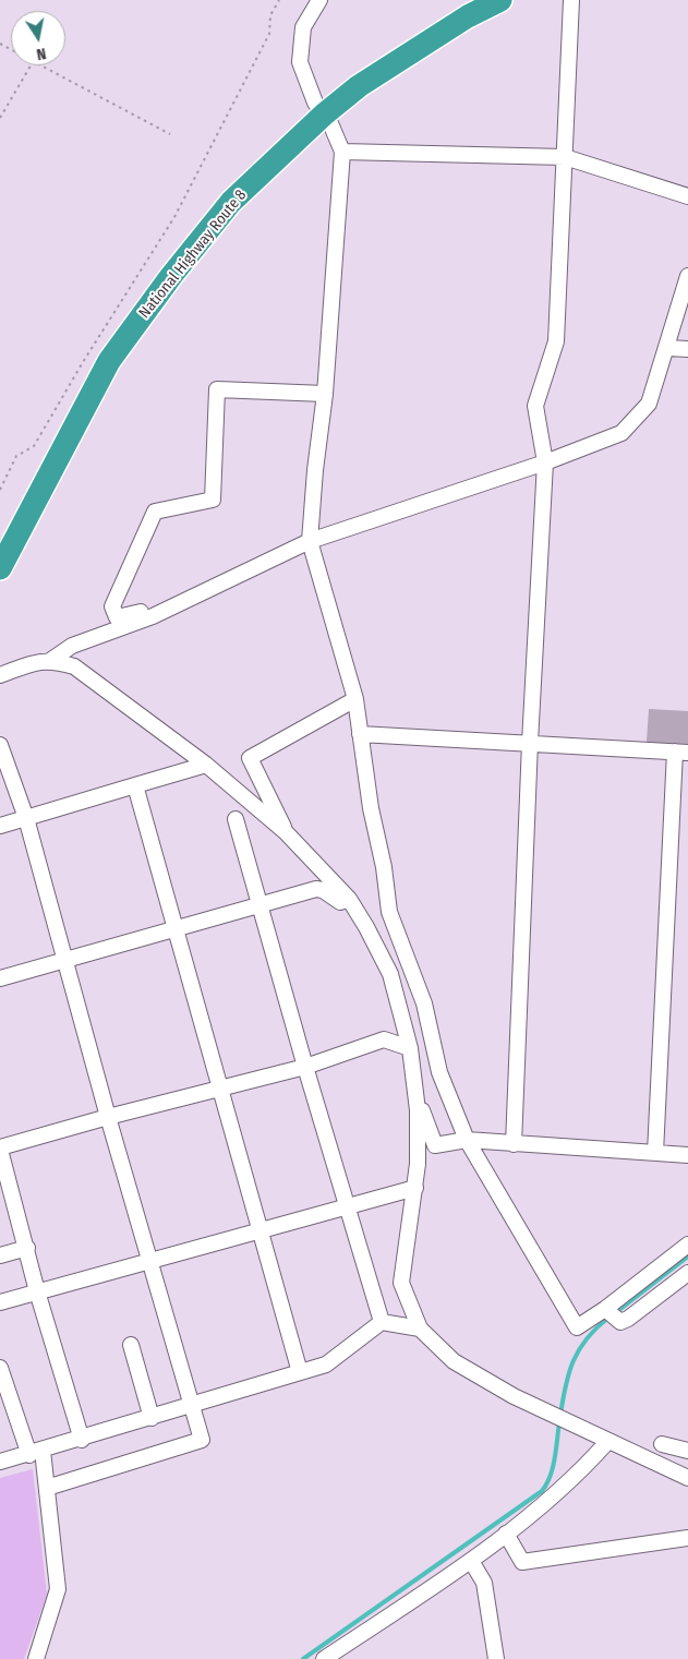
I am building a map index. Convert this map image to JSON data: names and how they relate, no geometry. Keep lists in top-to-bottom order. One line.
{"streets":{"highway":["National Highway Route 8"]},"north":"bottom"}
